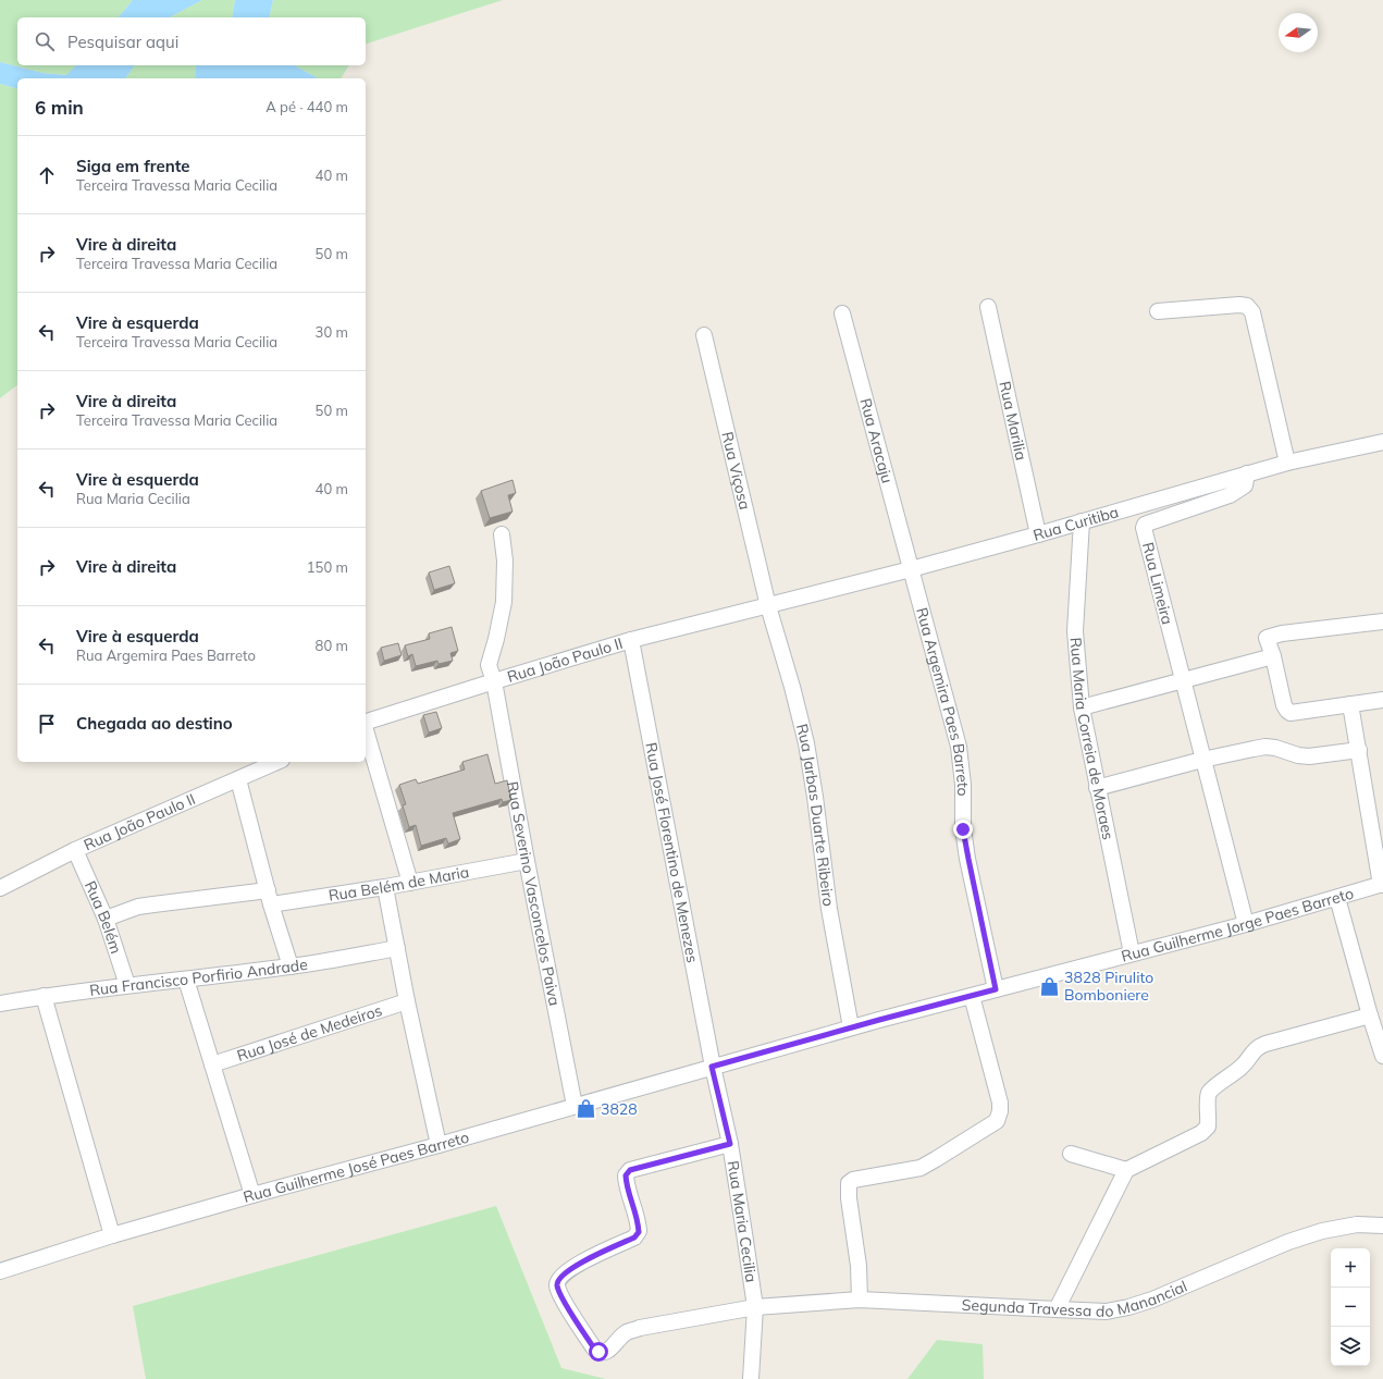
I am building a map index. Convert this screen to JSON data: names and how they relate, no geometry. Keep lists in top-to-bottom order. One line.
{"streets":{"street":["Rua Marilia","Rua Aracaju","Rua Viçosa","Rua Curitiba","Rua Limeira","Rua João Paulo II","Rua Argemira Paes Barreto","Rua Maria Correia de Moraes","Rua Jarbas Duarte Ribeiro","Rua José Florentino de Menezes","Rua Belém de Maria","Rua Severino Vasconcelos Paiva","Rua Belém","Rua Guilherme Jorge Paes Barreto","Rua Francisco Porfirio Andrade","Rua José de Medeiros","Rua Guilherme José Paes Barreto","Rua Maria Cecilia","Segunda Travessa do Manancial"]},"crossings":[["Rua Marilia","Rua Curitiba"],["Rua Aracaju","Rua Curitiba"],["Rua Aracaju","Rua Argemira Paes Barreto"],["Rua Viçosa","Rua Curitiba"],["Rua Viçosa","Rua João Paulo II"],["Rua Viçosa","Rua Jarbas Duarte Ribeiro"],["Rua Curitiba","Rua Limeira"],["Rua Curitiba","Rua João Paulo II"],["Rua Curitiba","Rua Argemira Paes Barreto"],["Rua Curitiba","Rua Maria Correia de Moraes"],["Rua Curitiba","Rua Jarbas Duarte Ribeiro"],["Rua Limeira","Rua Guilherme Jorge Paes Barreto"],["Rua João Paulo II","Rua Jarbas Duarte Ribeiro"],["Rua João Paulo II","Rua José Florentino de Menezes"],["Rua João Paulo II","Rua Belém de Maria"],["Rua João Paulo II","Rua Severino Vasconcelos Paiva"],["Rua João Paulo II","Rua Belém"],["Rua Argemira Paes Barreto","Rua Guilherme Jorge Paes Barreto"],["Rua Maria Correia de Moraes","Rua Guilherme Jorge Paes Barreto"],["Rua Jarbas Duarte Ribeiro","Rua Guilherme Jorge Paes Barreto"],["Rua José Florentino de Menezes","Rua Guilherme Jorge Paes Barreto"],["Rua José Florentino de Menezes","Rua Guilherme José Paes Barreto"],["Rua José Florentino de Menezes","Rua Maria Cecilia"],["Rua Belém de Maria","Rua Severino Vasconcelos Paiva"],["Rua Belém de Maria","Rua Belém"],["Rua Severino Vasconcelos Paiva","Rua Guilherme José Paes Barreto"],["Rua Belém","Rua Francisco Porfirio Andrade"],["Rua Guilherme Jorge Paes Barreto","Rua Guilherme José Paes Barreto"],["Rua Guilherme Jorge Paes Barreto","Rua Maria Cecilia"],["Rua Guilherme José Paes Barreto","Rua Maria Cecilia"],["Rua Maria Cecilia","Segunda Travessa do Manancial"]],"places":{"shop":["3828 Pirulito Bomboniere","3828"]},"north":"left","page":{"search":"Pesquisar aqui","heading":["6 min","A pé · 440 m"],"list":[["Siga em frente","Terceira Travessa Maria Cecilia","40 m"],["Vire à direita","Terceira Travessa Maria Cecilia","50 m"],["Vire à esquerda","Terceira Travessa Maria Cecilia","30 m"],["Vire à direita","Terceira Travessa Maria Cecilia","50 m"],["Vire à esquerda","Rua Maria Cecilia","40 m"],["Vire à direita","150 m"],["Vire à esquerda","Rua Argemira Paes Barreto","80 m"],"Chegada ao destino"],"map_buttons":["+","−"]}}
